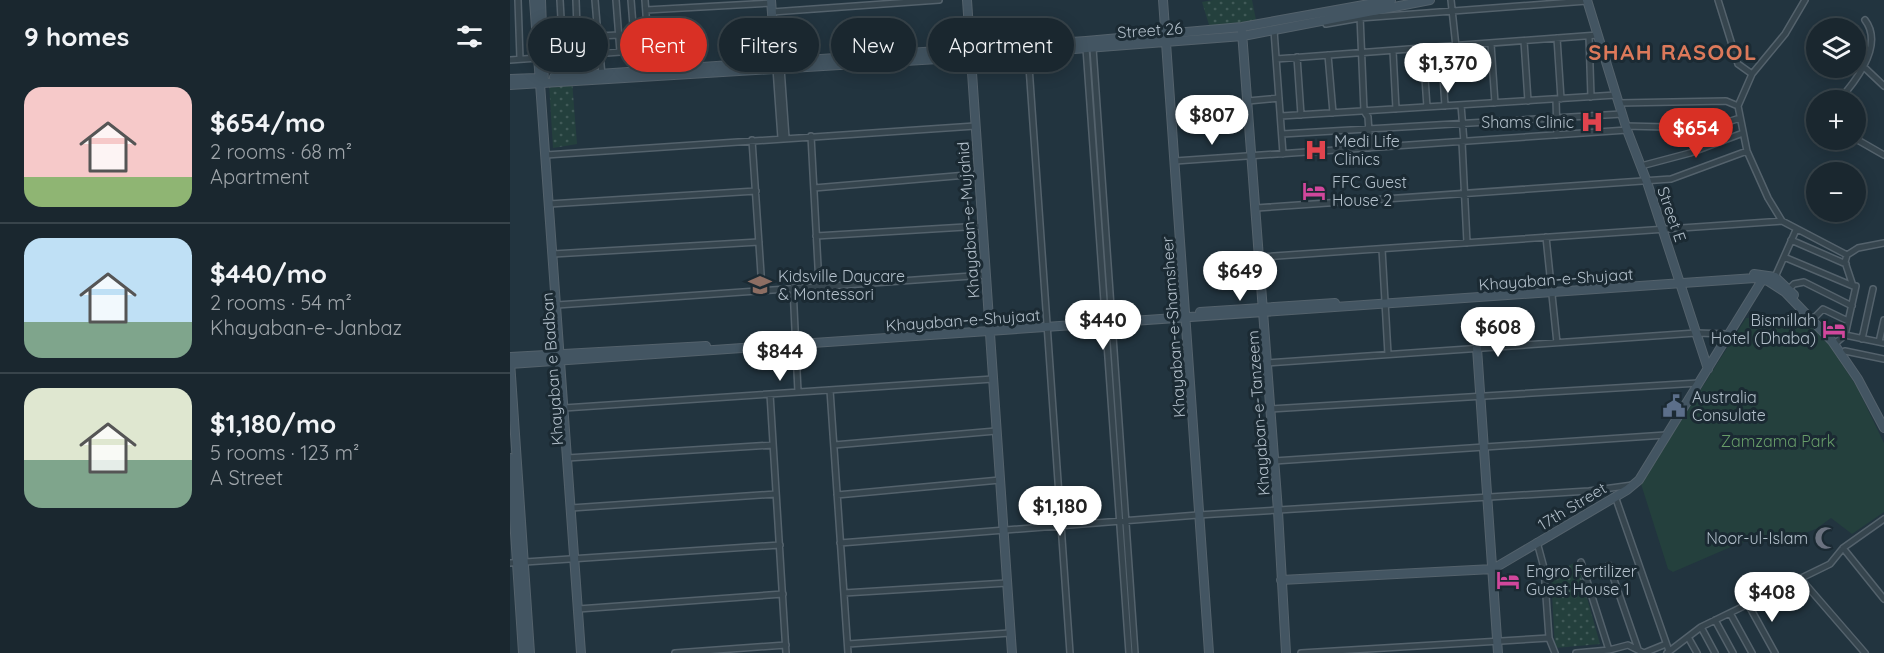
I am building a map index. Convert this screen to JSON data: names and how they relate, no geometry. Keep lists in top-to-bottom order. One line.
{"streets":{"main road":["Street 26","Street E","Khayaban-e-Mujahid","Khayaban-e-Shujaat","Khayaban-e-Shamsheer","Khayaban e Badban","Khayaban-e-Tanzeem","17th Street"]},"crossings":[["Street 26","Khayaban-e-Shamsheer"],["Street 26","Khayaban e Badban"],["Street 26","Khayaban-e-Tanzeem"],["Street E","Khayaban-e-Shujaat"],["Street E","17th Street"],["Khayaban-e-Mujahid","Khayaban-e-Shujaat"],["Khayaban-e-Shujaat","Khayaban-e-Shamsheer"],["Khayaban-e-Shujaat","Khayaban e Badban"],["Khayaban-e-Shujaat","Khayaban-e-Tanzeem"],["Khayaban-e-Shujaat","17th Street"],["Khayaban-e-Tanzeem","17th Street"]],"districts":["SHAH RASOOL"],"parks":["Zamzama Park"],"places":{"hospital":["Shams Clinic","Medi Life Clinics"],"hotel":["FFC Guest House 2","Bismillah Hotel (Dhaba)","Engro Fertilizer Guest House 1"],"school or university":["Kidsville Daycare & Montessori"],"public building":["Australia Consulate"],"mosque":["Noor-ul-Islam"]},"page":{"heading":"9 homes","map_buttons":["+","−"],"chip":["Buy","Rent","Filters","New","Apartment"],"price":["$1,370","$807","$654","$649","$440","$608","$844","$1,180","$408"],"list":[{"name":"$654/mo","note":"2 rooms · 68 m² · Apartment"},{"name":"$440/mo","note":"2 rooms · 54 m² · Khayaban-e-Janbaz"},{"name":"$1,180/mo","note":"5 rooms · 123 m² · A Street"}]}}
